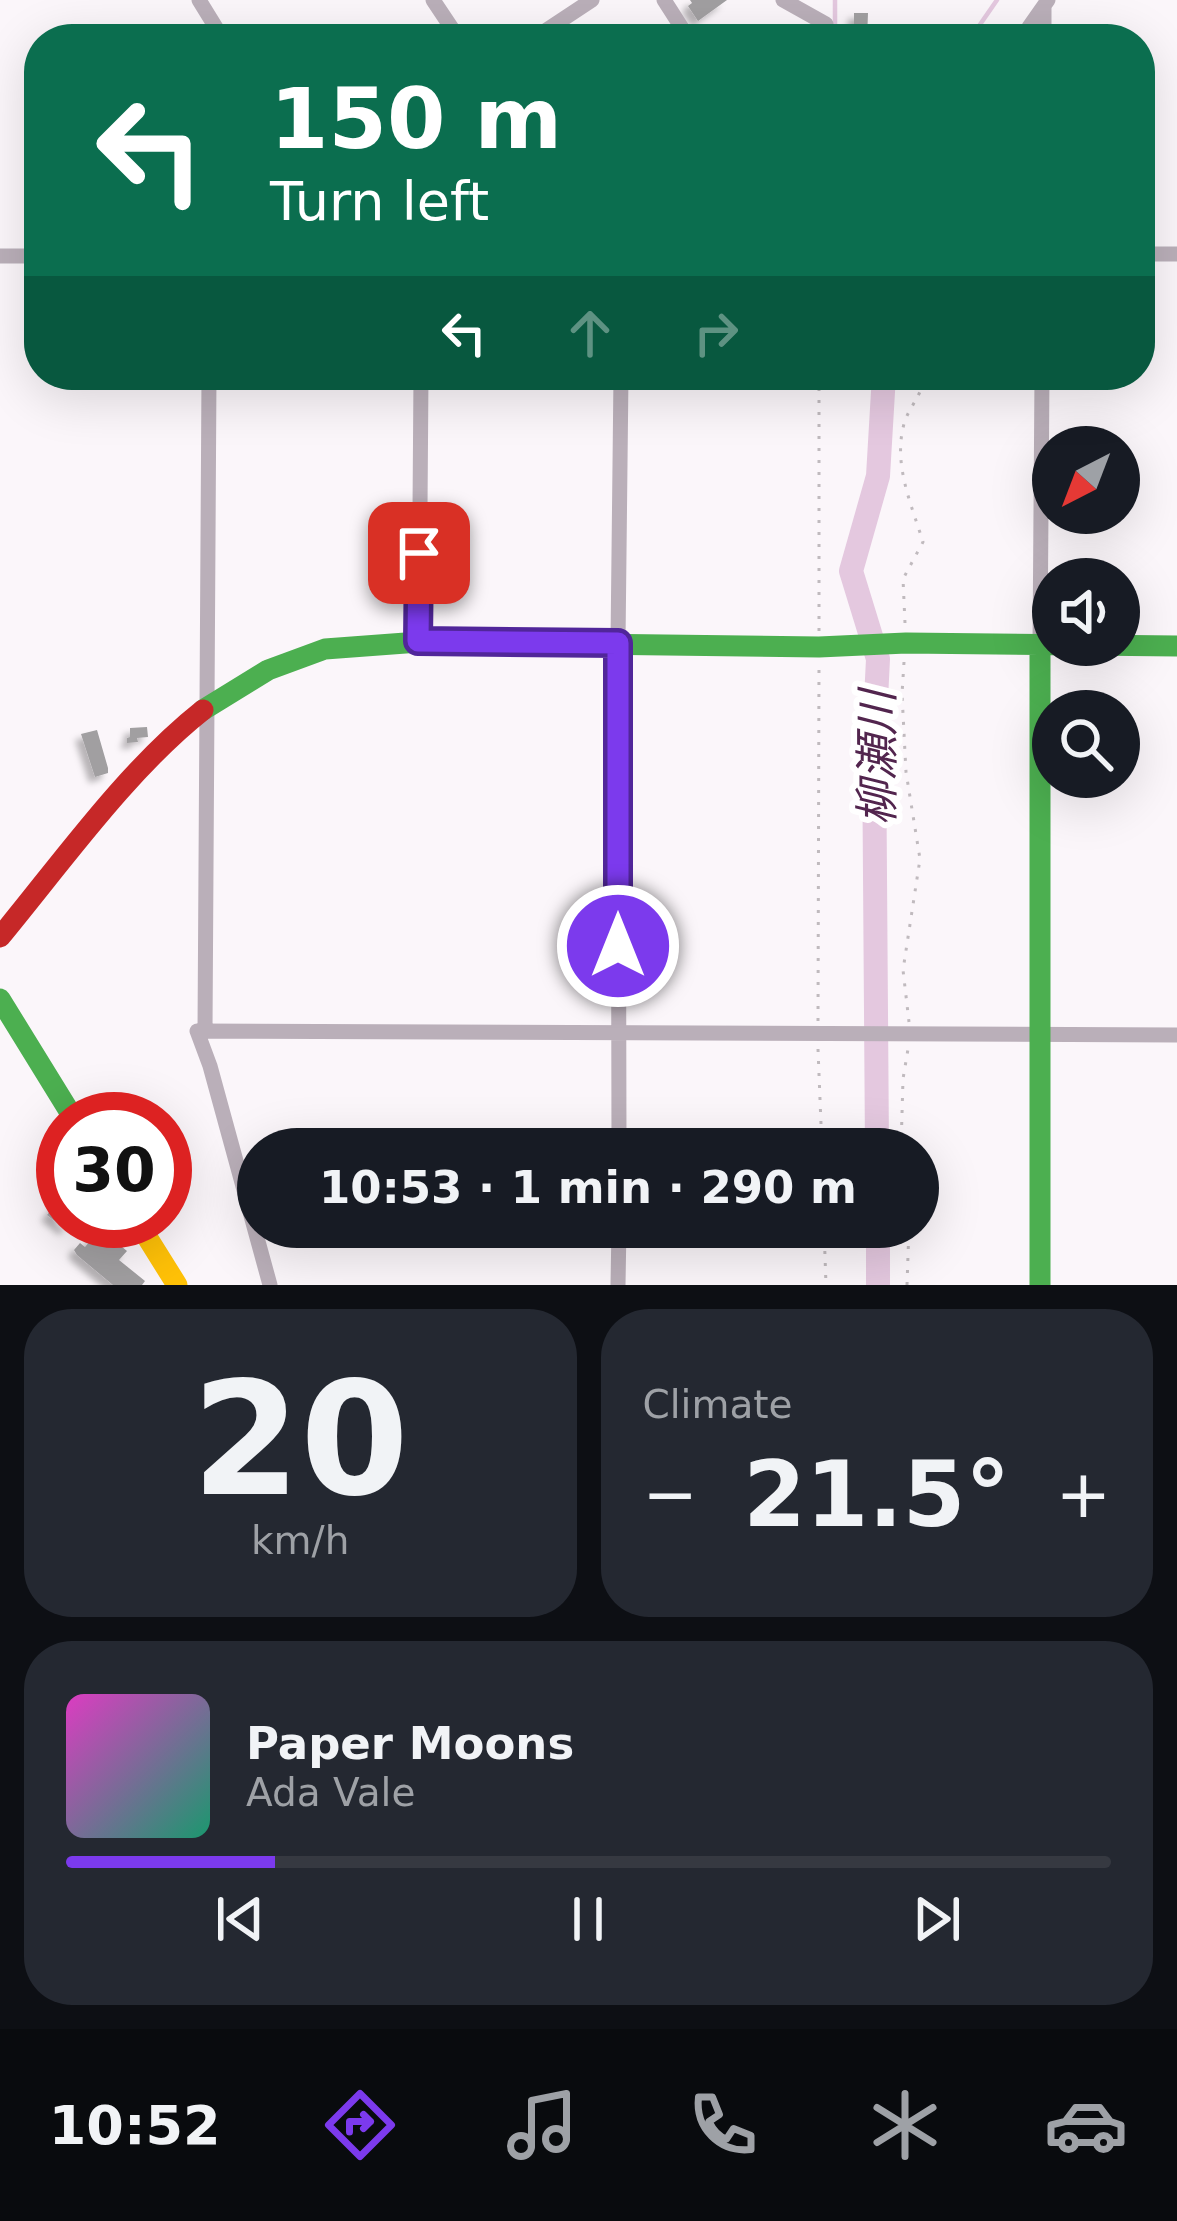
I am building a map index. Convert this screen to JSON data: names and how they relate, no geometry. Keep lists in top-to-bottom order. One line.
{"water":["柳瀬川"],"north":"bottom left","page":{"turn":["150 m","Turn left"],"limit":"30","trip":"10:53 · 1 min · 290 m","tile":[["20","km/h"],"Climate"],"heat":["−","21.5°","+"],"song":["Paper Moons","Ada Vale"],"tabs":"10:52"}}
